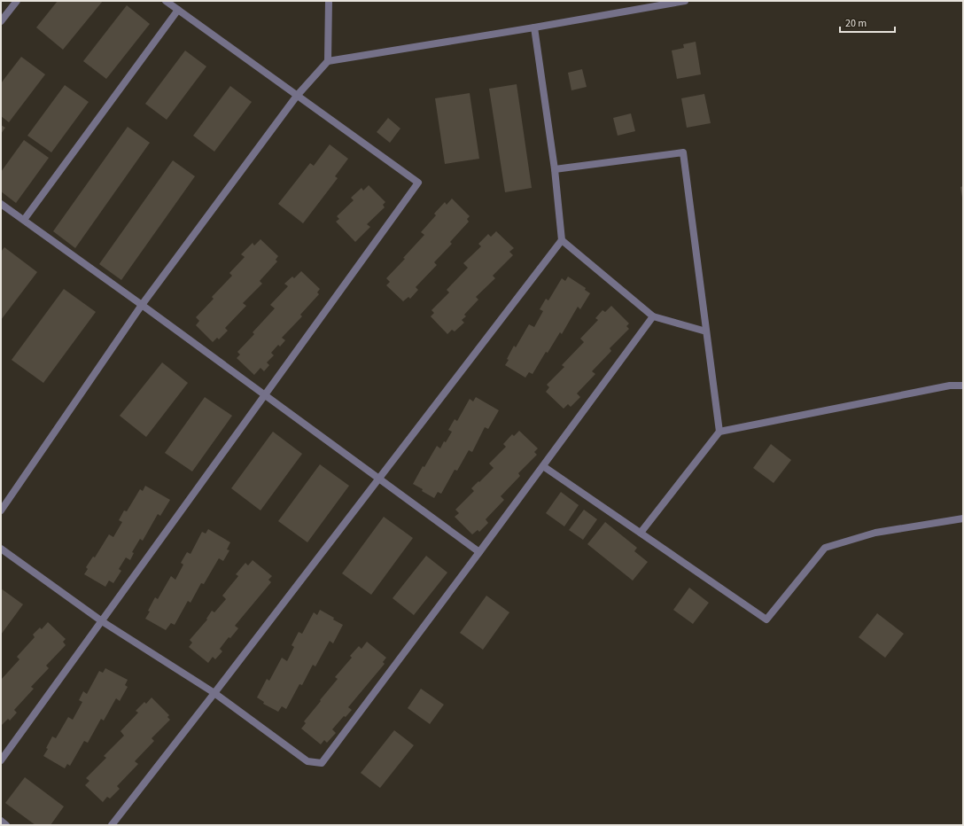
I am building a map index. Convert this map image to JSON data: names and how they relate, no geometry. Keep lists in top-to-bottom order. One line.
{"scale_bar":"20 m"}
